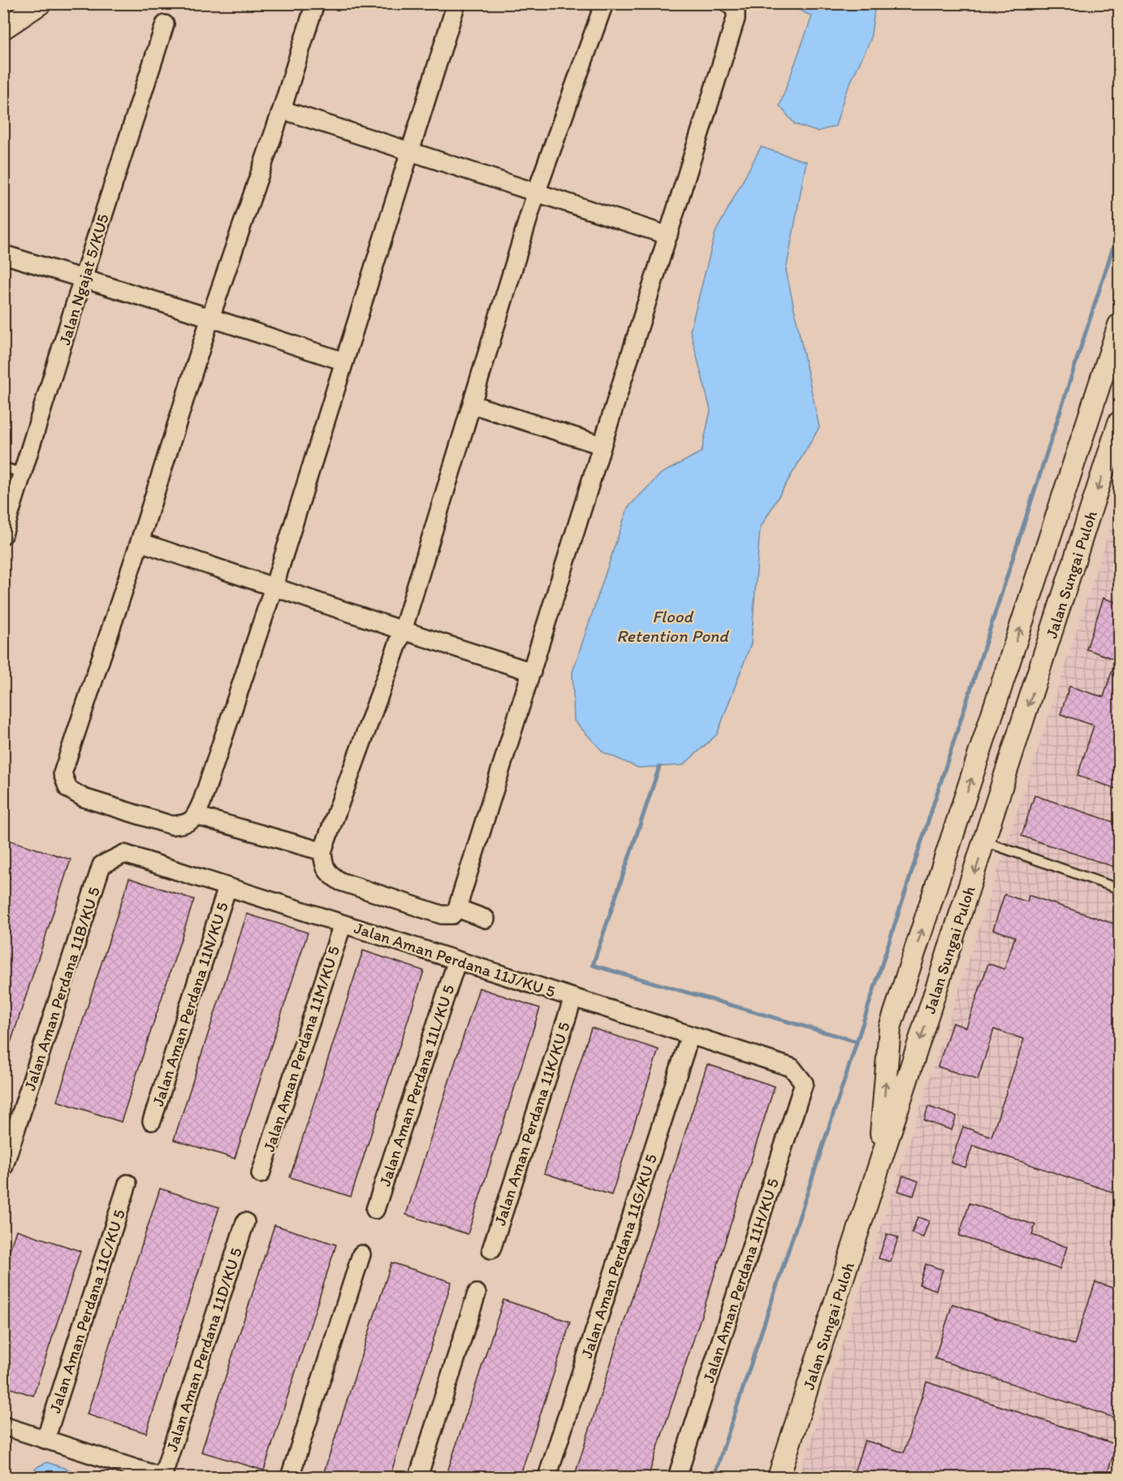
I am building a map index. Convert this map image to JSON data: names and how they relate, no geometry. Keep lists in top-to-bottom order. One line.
{"streets":{"street":["Jalan Ngajat 5/KU5","Jalan Sungai Puloh","Jalan Aman Perdana 11J/KU 5","Jalan Aman Perdana 11B/KU 5","Jalan Aman Perdana 11N/KU 5","Jalan Aman Perdana 11M/KU 5","Jalan Aman Perdana 11L/KU 5","Jalan Aman Perdana 11K/KU 5","Jalan Aman Perdana 11G/KU 5","Jalan Aman Perdana 11H/KU 5","Jalan Aman Perdana 11C/KU 5","Jalan Aman Perdana 11D/KU 5"]},"crossings":[["Jalan Aman Perdana 11J/KU 5","Jalan Aman Perdana 11B/KU 5"],["Jalan Aman Perdana 11J/KU 5","Jalan Aman Perdana 11N/KU 5"],["Jalan Aman Perdana 11J/KU 5","Jalan Aman Perdana 11M/KU 5"],["Jalan Aman Perdana 11J/KU 5","Jalan Aman Perdana 11L/KU 5"],["Jalan Aman Perdana 11J/KU 5","Jalan Aman Perdana 11K/KU 5"],["Jalan Aman Perdana 11J/KU 5","Jalan Aman Perdana 11G/KU 5"],["Jalan Aman Perdana 11J/KU 5","Jalan Aman Perdana 11H/KU 5"]],"water":["Flood Retention Pond"]}
